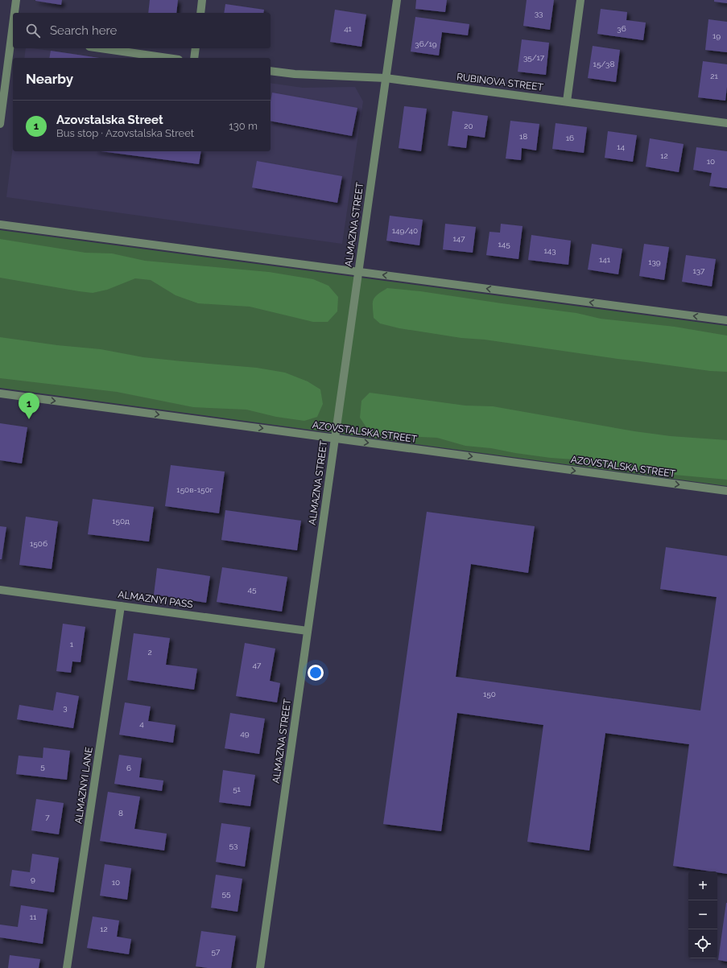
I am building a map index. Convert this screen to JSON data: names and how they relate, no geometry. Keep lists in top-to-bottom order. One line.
{"streets":{"street":["RUBINOVA STREET","ALMAZNA STREET","AZOVSTALSKA STREET","ALMAZNYI PASS","ALMAZNYI LANE"]},"crossings":[["RUBINOVA STREET","ALMAZNA STREET"],["ALMAZNA STREET","AZOVSTALSKA STREET"],["ALMAZNA STREET","ALMAZNYI PASS"],["ALMAZNYI PASS","ALMAZNYI LANE"]],"one_way":["AZOVSTALSKA STREET"],"house_numbers":["33","41","36","19","36/19","35/17","15/38","21","20","18","16","14","12","10","149/40","147","145","143","141","139","137","150в-150г","150д","150б","45","1","2","47","150","3","4","49","5","6","51","8","7","53","9","10","55","11","12","57"],"page":{"search":"Search here","heading":"Nearby","list":[{"mark":"1","name":"Azovstalska Street","note":"Bus stop · Azovstalska Street","value":"130 m"}],"pins":"1","map_buttons":["+","−"]}}
